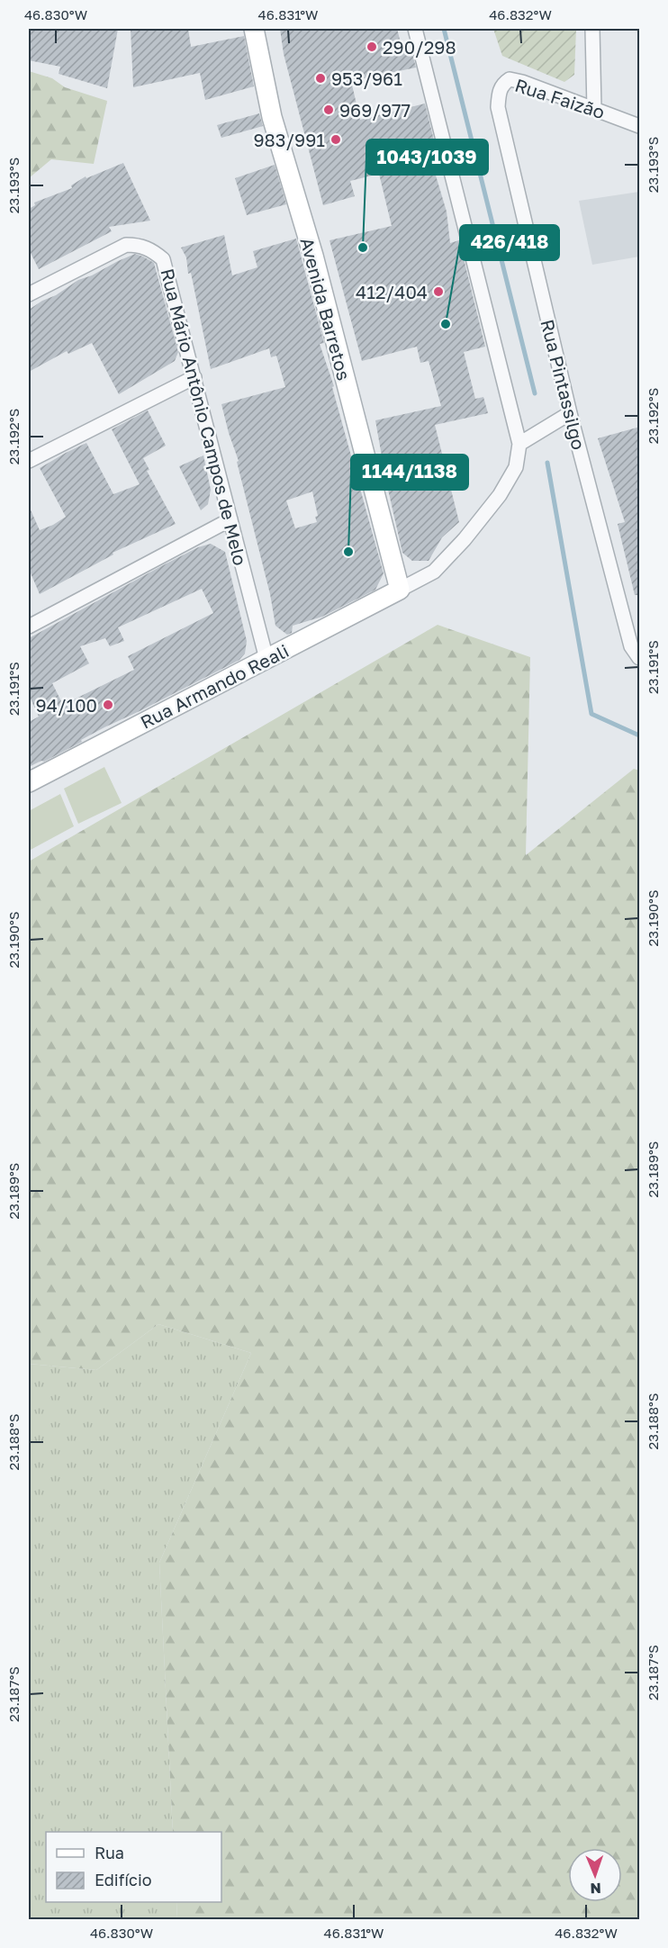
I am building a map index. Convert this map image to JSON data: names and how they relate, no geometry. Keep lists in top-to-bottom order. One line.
{"streets":{"street":["Rua Faizão","Avenida Barretos","Rua Pintassilgo","Rua Mário Antônio Campos de Melo","Rua Armando Reali"]},"crossings":[["Rua Faizão","Rua Pintassilgo"],["Avenida Barretos","Rua Armando Reali"],["Rua Mário Antônio Campos de Melo","Rua Armando Reali"]],"places":["290/298","953/961","969/977","983/991","1043/1039","412/404","426/418","1144/1138","94/100"],"legend":["Rua","Edifício"],"north":"bottom","coordinates":["46.830°W","46.831°W","46.832°W","23.193°S","23.192°S","23.191°S","23.190°S","23.189°S","23.188°S","23.187°S"]}
